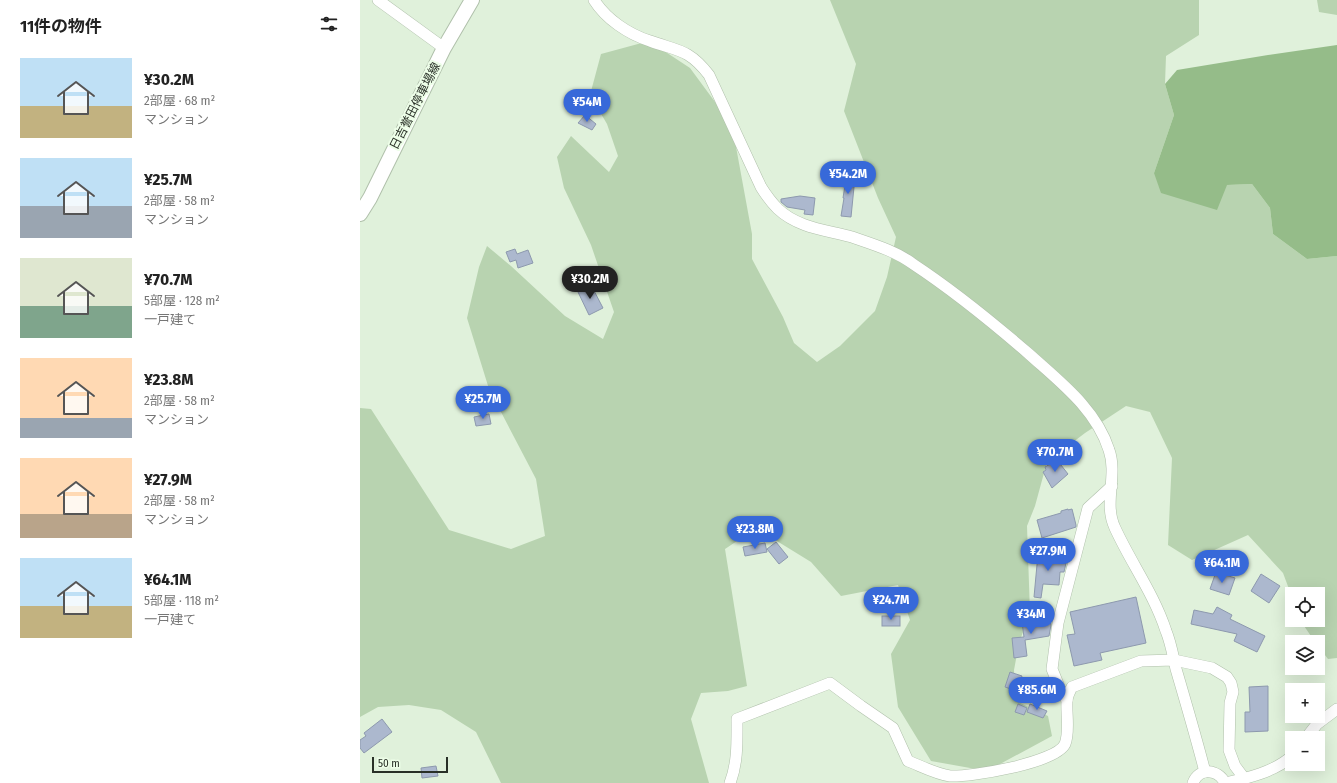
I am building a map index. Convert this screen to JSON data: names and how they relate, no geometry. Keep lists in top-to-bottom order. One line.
{"streets":{"main road":["日吉誉田停車場線"]},"scale_bar":"50 m","page":{"heading":"11件の物件","list":[{"name":"¥30.2M","note":"2部屋 · 68 m² · マンション"},{"name":"¥25.7M","note":"2部屋 · 58 m² · マンション"},{"name":"¥70.7M","note":"5部屋 · 128 m² · 一戸建て"},{"name":"¥23.8M","note":"2部屋 · 58 m² · マンション"},{"name":"¥27.9M","note":"2部屋 · 58 m² · マンション"},{"name":"¥64.1M","note":"5部屋 · 118 m² · 一戸建て"}],"price":["¥54M","¥54.2M","¥30.2M","¥25.7M","¥70.7M","¥23.8M","¥27.9M","¥64.1M","¥24.7M","¥34M","¥85.6M"],"map_buttons":["+","−"],"scale":"50 m"}}
